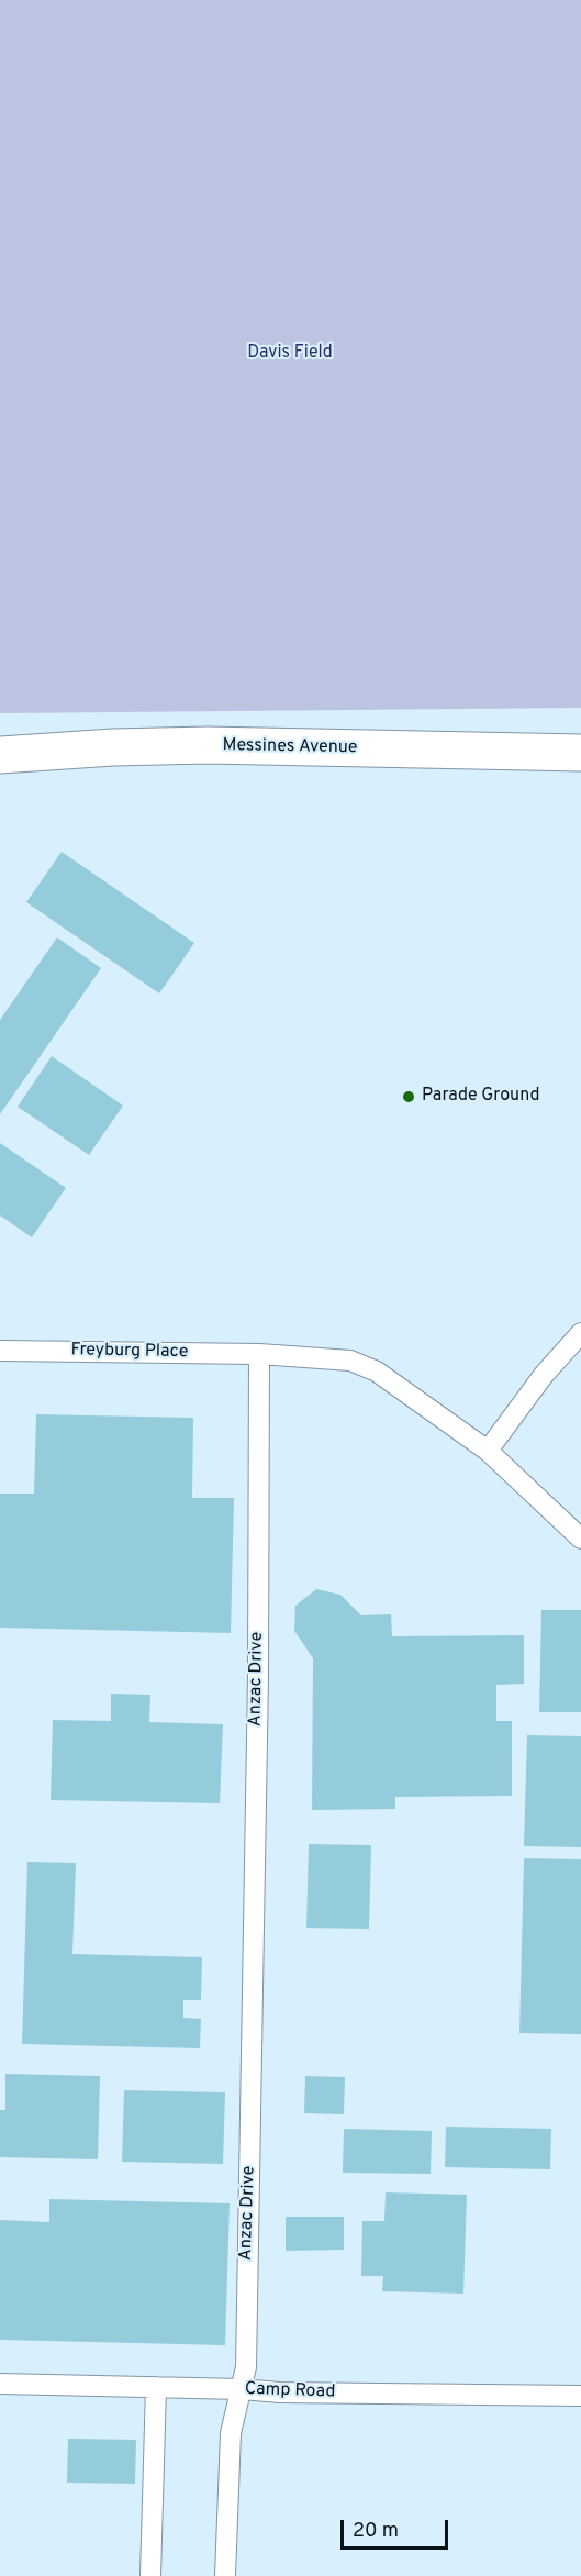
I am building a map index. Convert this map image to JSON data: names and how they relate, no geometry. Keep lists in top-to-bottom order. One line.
{"streets":{"street":["Messines Avenue"],"lane":["Freyburg Place","Anzac Drive","Camp Road"]},"crossings":[["Freyburg Place","Anzac Drive"],["Anzac Drive","Camp Road"]],"parks":["Davis Field"],"places":["Parade Ground"],"scale_bar":"20 m"}
